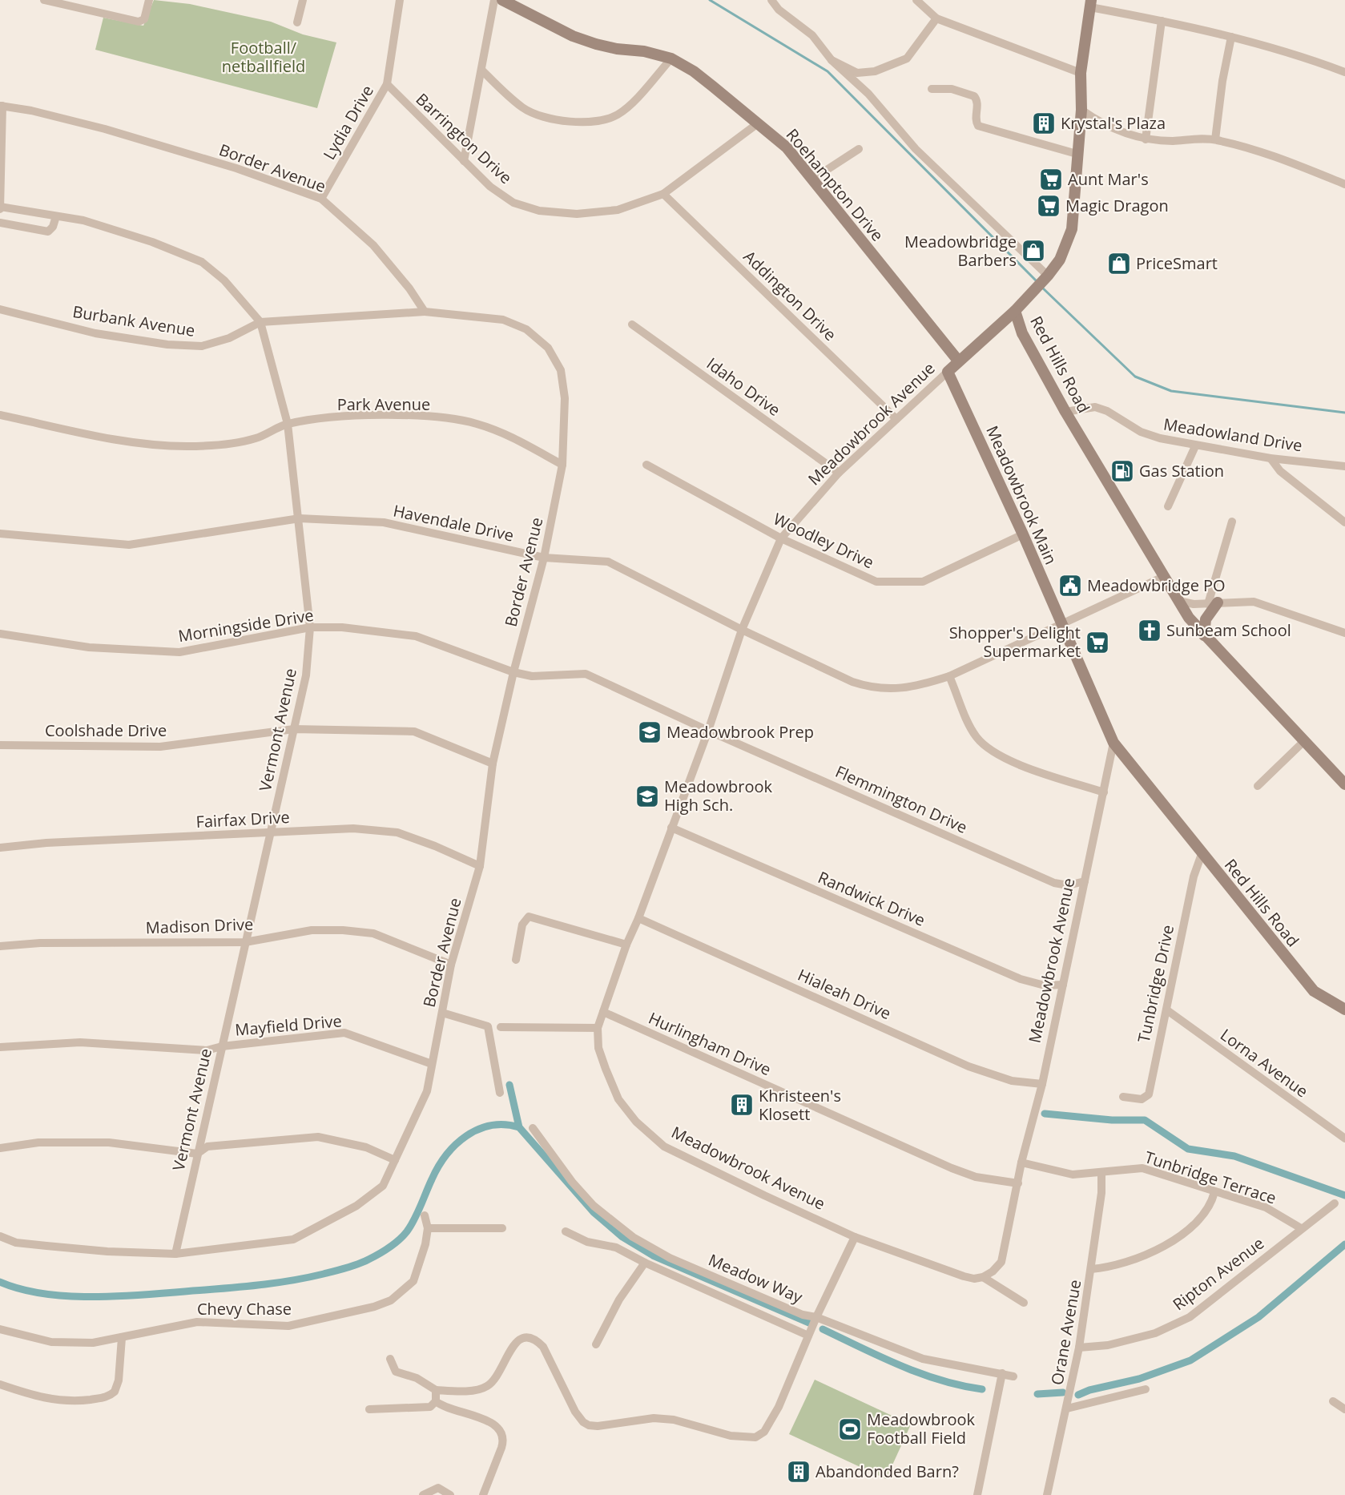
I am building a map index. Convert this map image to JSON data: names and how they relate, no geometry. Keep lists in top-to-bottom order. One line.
{"streets":{"street":["Lydia Drive","Barrington Drive","Border Avenue","Roehampton Drive","Addington Drive","Burbank Avenue","Red Hills Road","Idaho Drive","Park Avenue","Meadowbrook Avenue","Meadowland Drive","Meadowbrook Main","Havendale Drive","Woodley Drive","Morningside Drive","Vermont Avenue","Coolshade Drive","Flemmington Drive","Fairfax Drive","Randwick Drive","Madison Drive","Tunbridge Drive","Hialeah Drive","Mayfield Drive","Hurlingham Drive","Lorna Avenue","Tunbridge Terrace","Ripton Avenue","Meadow Way","Chevy Chase","Orane Avenue"]},"crossings":[["Lydia Drive","Barrington Drive"],["Lydia Drive","Border Avenue"],["Barrington Drive","Roehampton Drive"],["Barrington Drive","Addington Drive"],["Border Avenue","Park Avenue"],["Border Avenue","Havendale Drive"],["Border Avenue","Morningside Drive"],["Border Avenue","Vermont Avenue"],["Border Avenue","Coolshade Drive"],["Border Avenue","Fairfax Drive"],["Border Avenue","Madison Drive"],["Border Avenue","Mayfield Drive"],["Roehampton Drive","Meadowbrook Avenue"],["Addington Drive","Meadowbrook Avenue"],["Burbank Avenue","Vermont Avenue"],["Red Hills Road","Meadowbrook Avenue"],["Red Hills Road","Meadowland Drive"],["Red Hills Road","Meadowbrook Main"],["Red Hills Road","Havendale Drive"],["Red Hills Road","Tunbridge Drive"],["Idaho Drive","Meadowbrook Avenue"],["Park Avenue","Vermont Avenue"],["Meadowbrook Avenue","Meadowbrook Main"],["Meadowbrook Avenue","Havendale Drive"],["Meadowbrook Avenue","Woodley Drive"],["Meadowbrook Avenue","Morningside Drive"],["Meadowbrook Avenue","Flemmington Drive"],["Meadowbrook Avenue","Randwick Drive"],["Meadowbrook Avenue","Hialeah Drive"],["Meadowbrook Avenue","Hurlingham Drive"],["Meadowbrook Avenue","Tunbridge Terrace"],["Meadowbrook Main","Havendale Drive"],["Meadowbrook Main","Woodley Drive"],["Havendale Drive","Vermont Avenue"],["Morningside Drive","Vermont Avenue"],["Morningside Drive","Flemmington Drive"],["Vermont Avenue","Coolshade Drive"],["Vermont Avenue","Fairfax Drive"],["Vermont Avenue","Madison Drive"],["Vermont Avenue","Mayfield Drive"],["Tunbridge Drive","Lorna Avenue"],["Tunbridge Terrace","Ripton Avenue"],["Tunbridge Terrace","Orane Avenue"],["Ripton Avenue","Orane Avenue"]],"parks":["Football/ netballfield"],"places":{"building":["Krystal's Plaza","Khristeen's Klosett","Abandonded Barn?"],"supermarket":["Aunt Mar's","Magic Dragon","Shopper's Delight Supermarket"],"shop":["Meadowbridge Barbers","PriceSmart"],"fuel station":["Gas Station"],"public building":["Meadowbridge PO"],"church":["Sunbeam School"],"school or university":["Meadowbrook Prep","Meadowbrook High Sch."],"sports":["Meadowbrook Football Field"]}}
